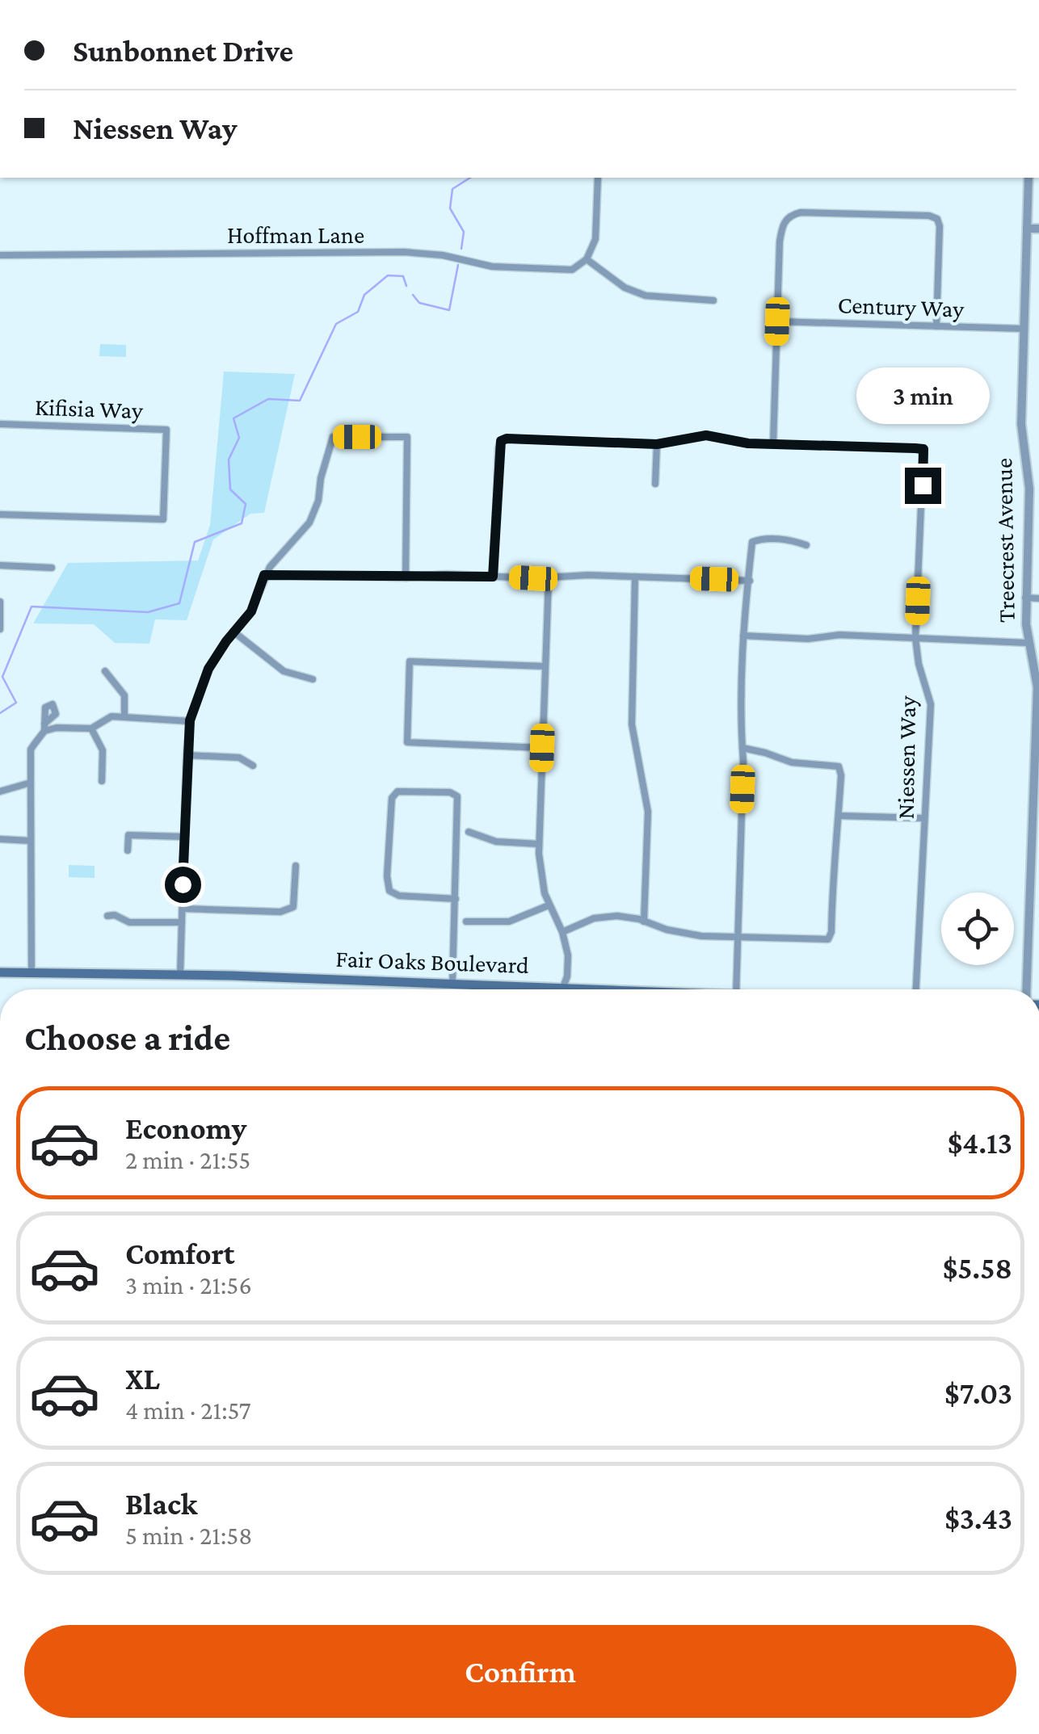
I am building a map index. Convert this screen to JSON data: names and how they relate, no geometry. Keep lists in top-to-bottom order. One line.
{"streets":{"main road":["Fair Oaks Boulevard"],"street":["Hoffman Lane","Century Way","Kifisia Way","Treecrest Avenue","Niessen Way"]},"crossings":[["Century Way","Treecrest Avenue"]],"page":{"banner":["Sunbonnet Drive","Niessen Way"],"bubble":"3 min","heading":"Choose a ride","list":[{"name":"Economy","note":"2 min · 21:55","value":"$4.13"},{"name":"Comfort","note":"3 min · 21:56","value":"$5.58"},{"name":"XL","note":"4 min · 21:57","value":"$7.03"},{"name":"Black","note":"5 min · 21:58","value":"$3.43"}],"buttons":"Confirm"}}
